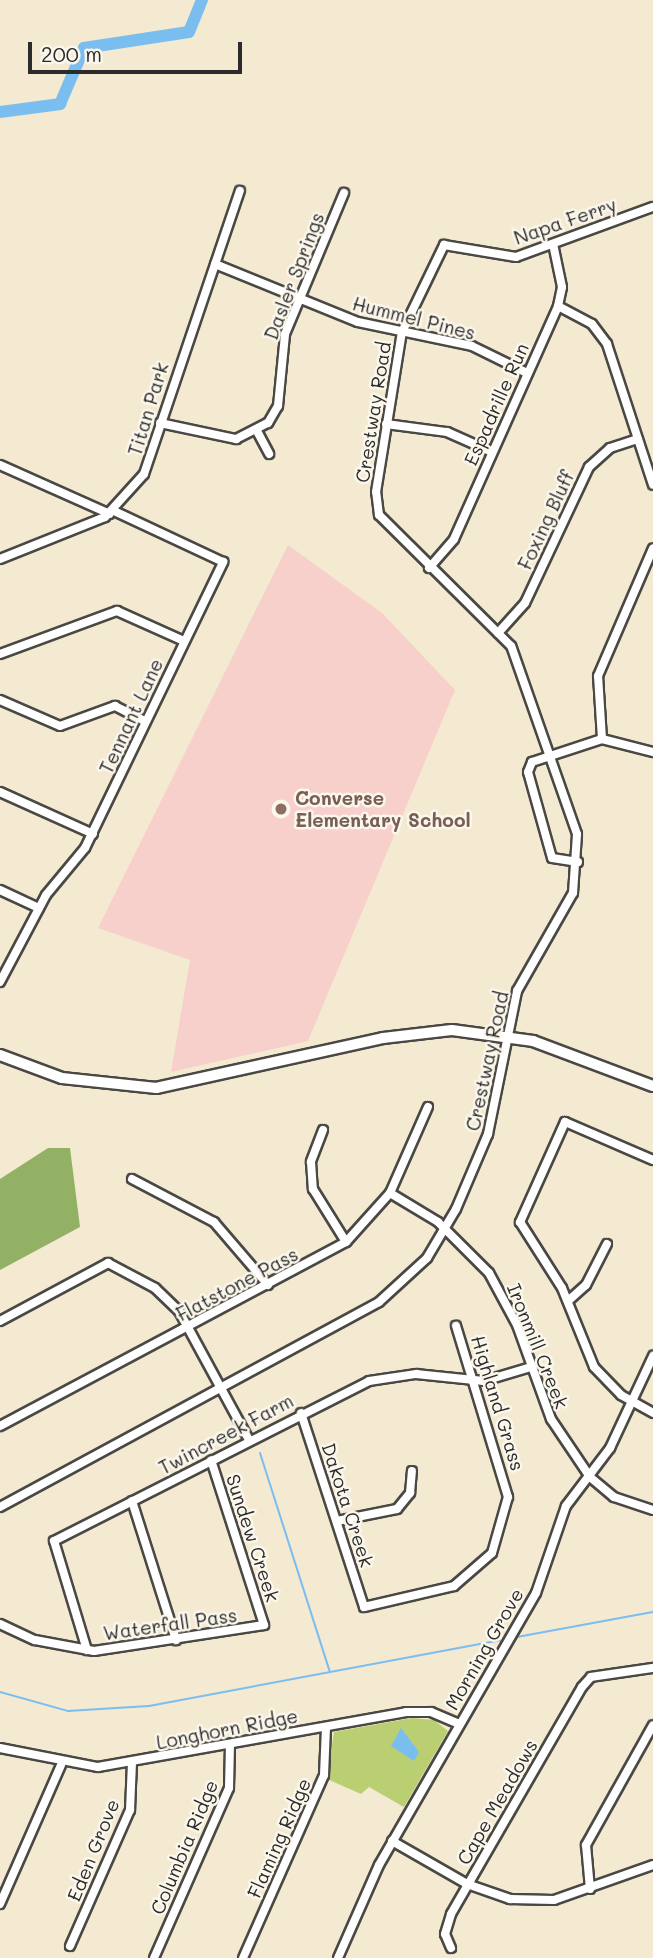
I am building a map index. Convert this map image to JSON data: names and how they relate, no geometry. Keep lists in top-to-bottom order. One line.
{"streets":{"street":["Napa Ferry","Dasler Springs","Hummel Pines","Espadrille Run","Titan Park","Crestway Road","Foxing Bluff","Tennant Lane","Flatstone Pass","Ironmill Creek","Highland Grass","Twincreek Farm","Dakota Creek","Sundew Creek","Waterfall Pass","Morning Grove","Longhorn Ridge","Cape Meadows","Flaming Ridge","Columbia Ridge","Eden Grove"]},"crossings":[["Napa Ferry","Espadrille Run"],["Napa Ferry","Crestway Road"],["Dasler Springs","Hummel Pines"],["Hummel Pines","Espadrille Run"],["Hummel Pines","Titan Park"],["Hummel Pines","Crestway Road"],["Espadrille Run","Crestway Road"],["Titan Park","Tennant Lane"],["Crestway Road","Foxing Bluff"],["Crestway Road","Ironmill Creek"],["Flatstone Pass","Ironmill Creek"],["Ironmill Creek","Twincreek Farm"],["Ironmill Creek","Morning Grove"],["Highland Grass","Twincreek Farm"],["Highland Grass","Dakota Creek"],["Twincreek Farm","Dakota Creek"],["Twincreek Farm","Sundew Creek"],["Twincreek Farm","Waterfall Pass"],["Sundew Creek","Waterfall Pass"],["Morning Grove","Longhorn Ridge"],["Longhorn Ridge","Flaming Ridge"],["Longhorn Ridge","Columbia Ridge"],["Longhorn Ridge","Eden Grove"]],"places":["Converse Elementary School"],"scale_bar":"200 m"}
